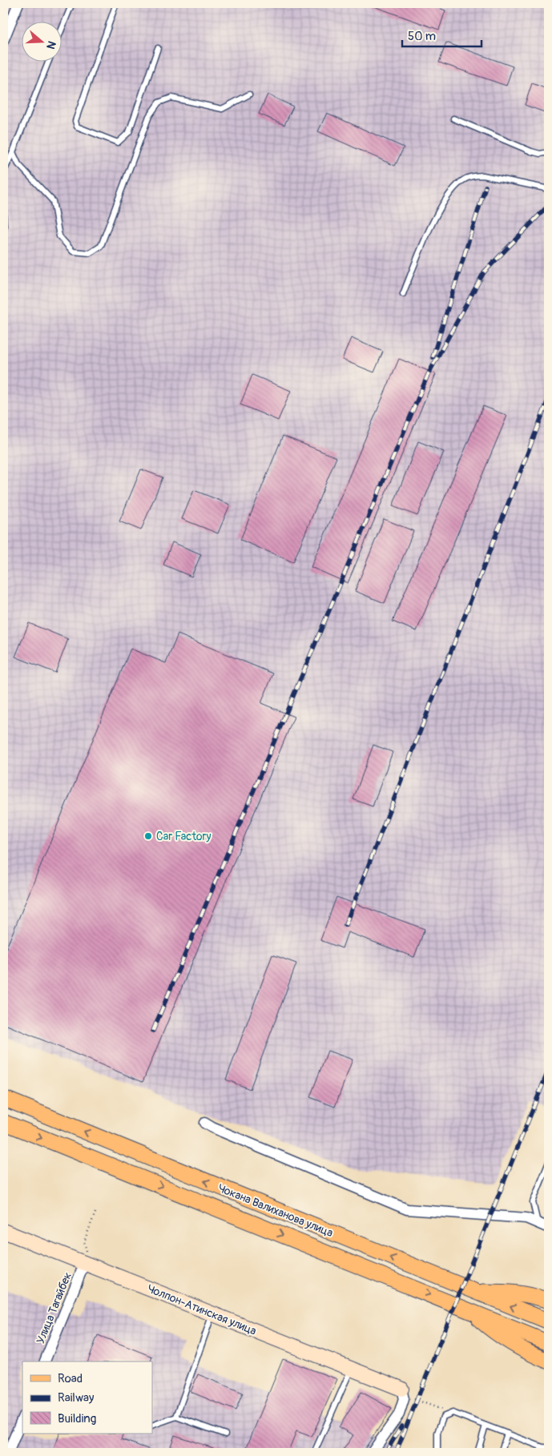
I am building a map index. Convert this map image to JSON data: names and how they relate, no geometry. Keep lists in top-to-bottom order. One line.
{"streets":{"main road":["Чокана Валиханова улица"],"street":["Улица Тагайбек","Чолпон-Атинская улица"]},"crossings":[["Улица Тагайбек","Чолпон-Атинская улица"]],"places":["Car Factory"],"legend":["Road","Railway","Building"],"scale_bar":"50 m","north":"right"}
